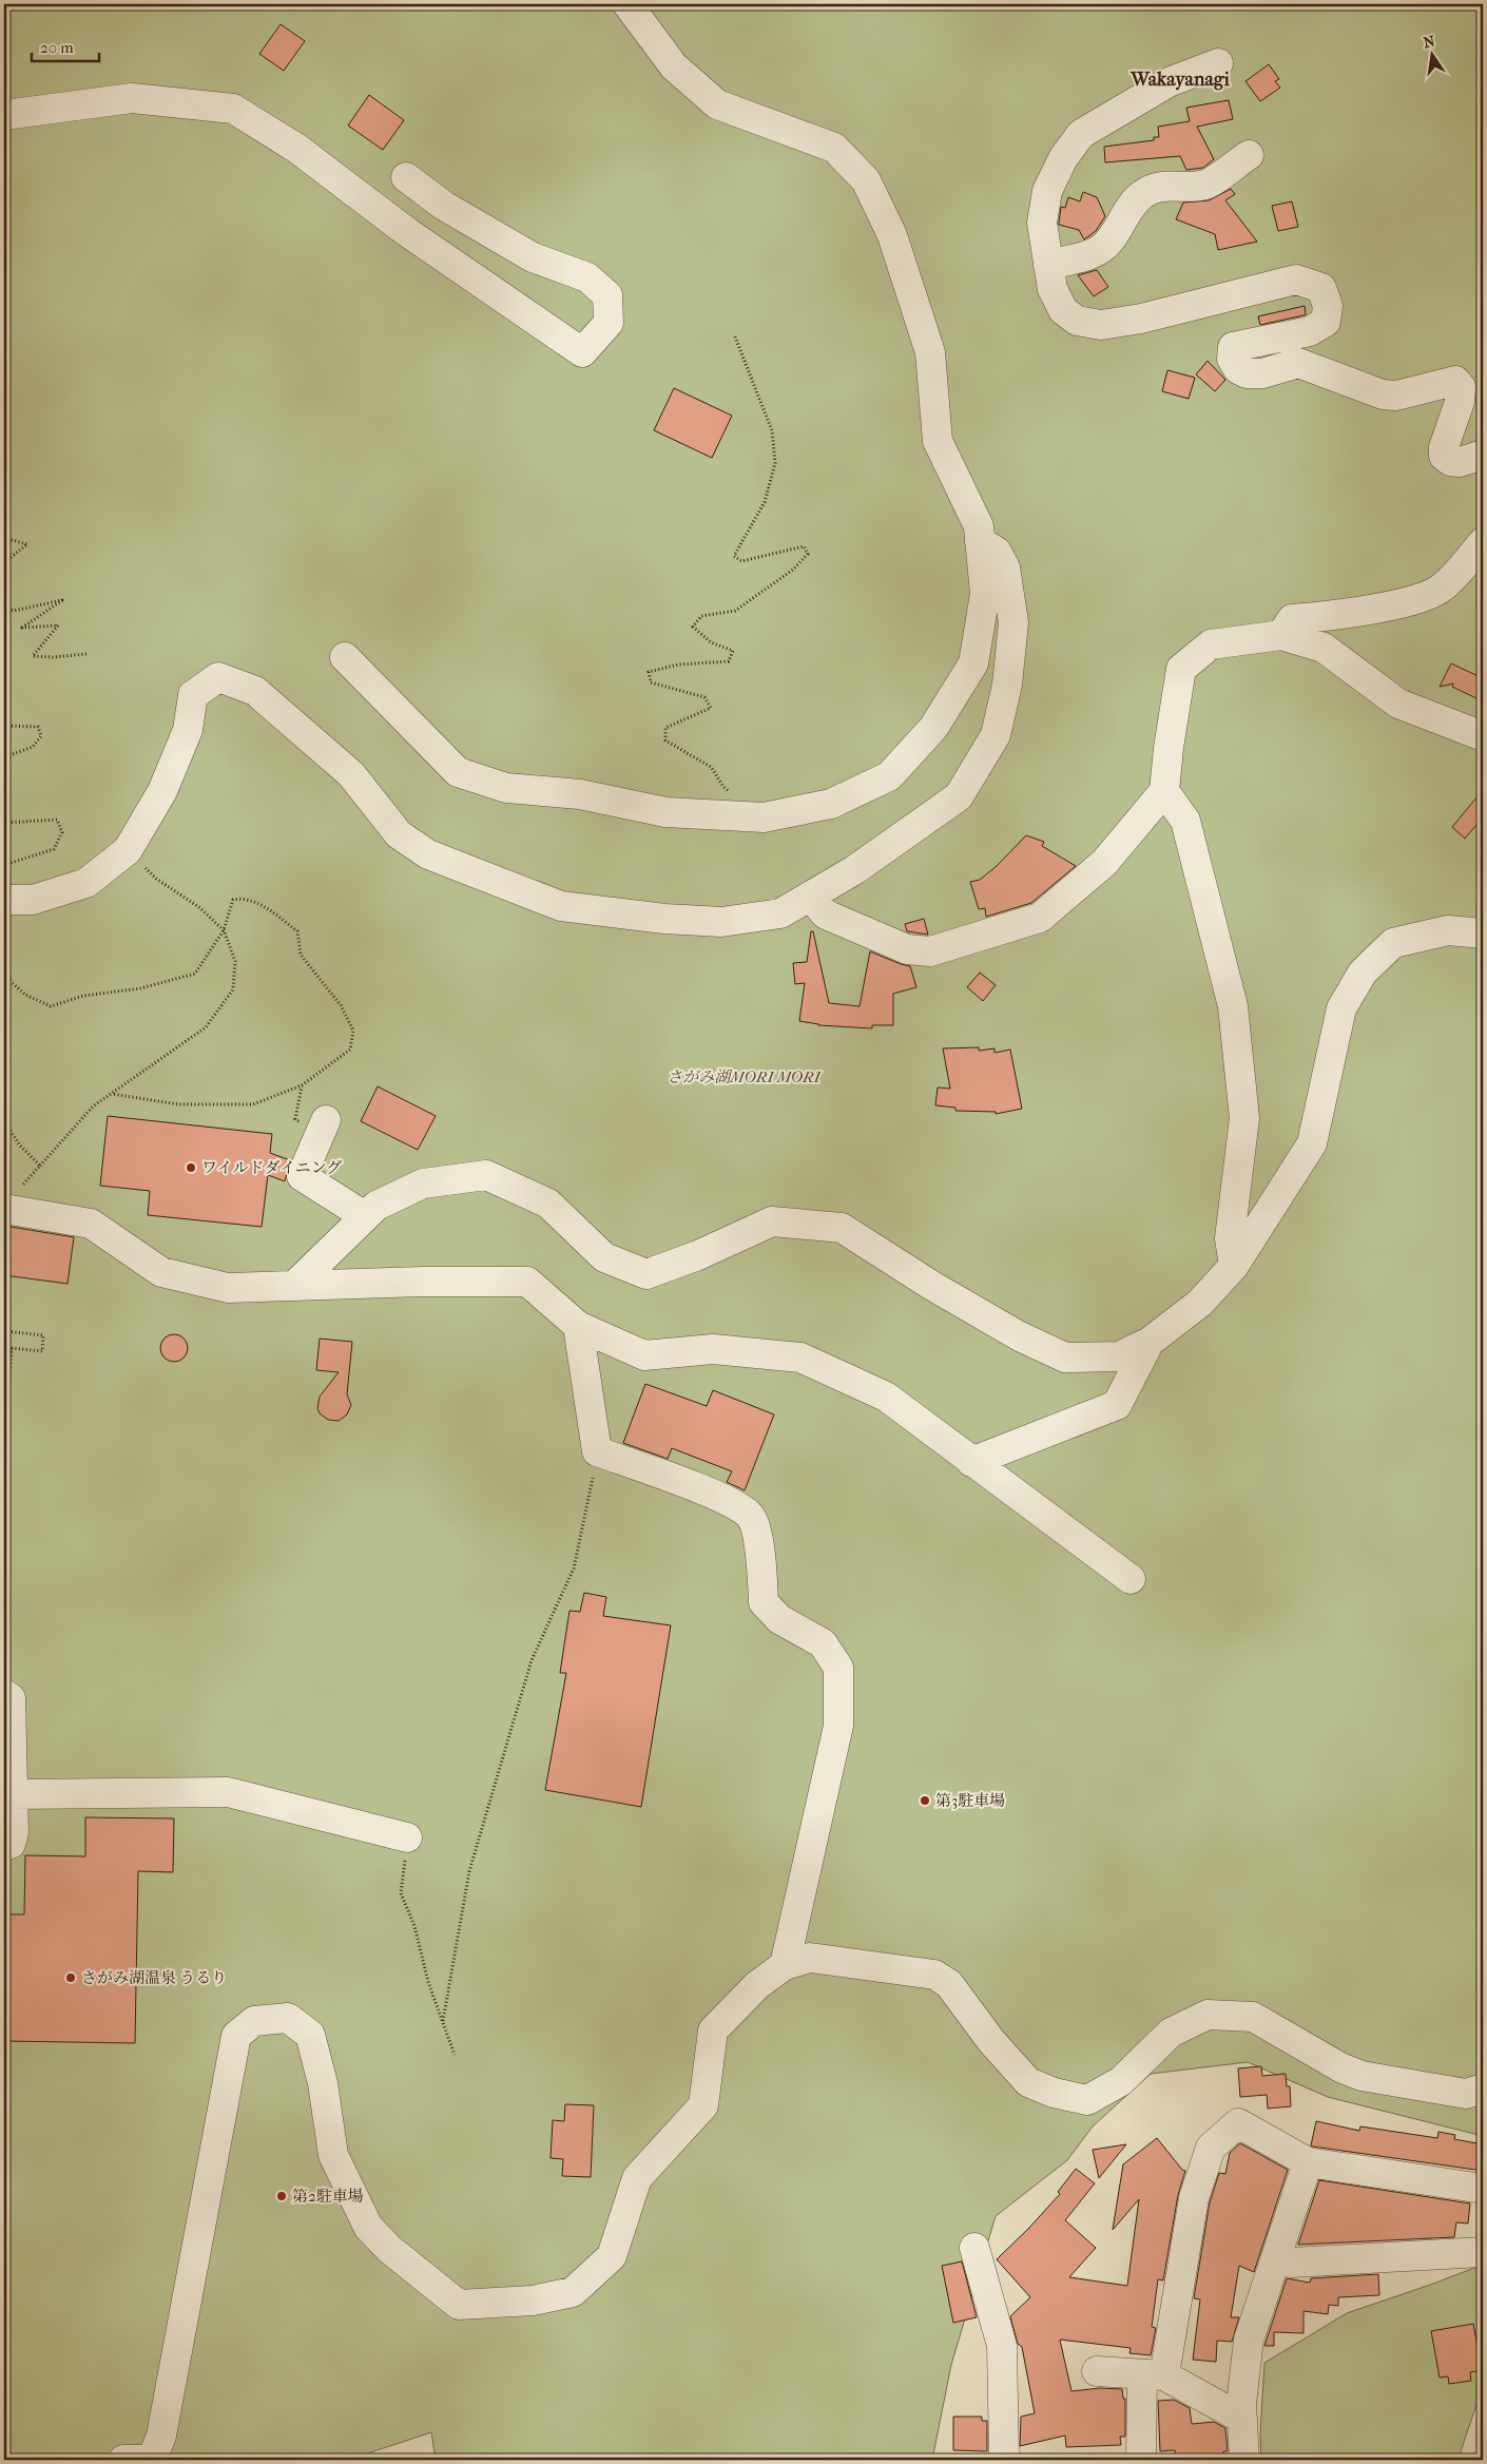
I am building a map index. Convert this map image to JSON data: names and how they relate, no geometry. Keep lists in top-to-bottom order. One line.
{"districts":["Wakayanagi"],"parks":["さがみ湖MORI MORI"],"places":["ワイルドダイニング","第3駐車場","さがみ湖温泉 うるり","第2駐車場"],"scale_bar":"20 m","north":"top"}
